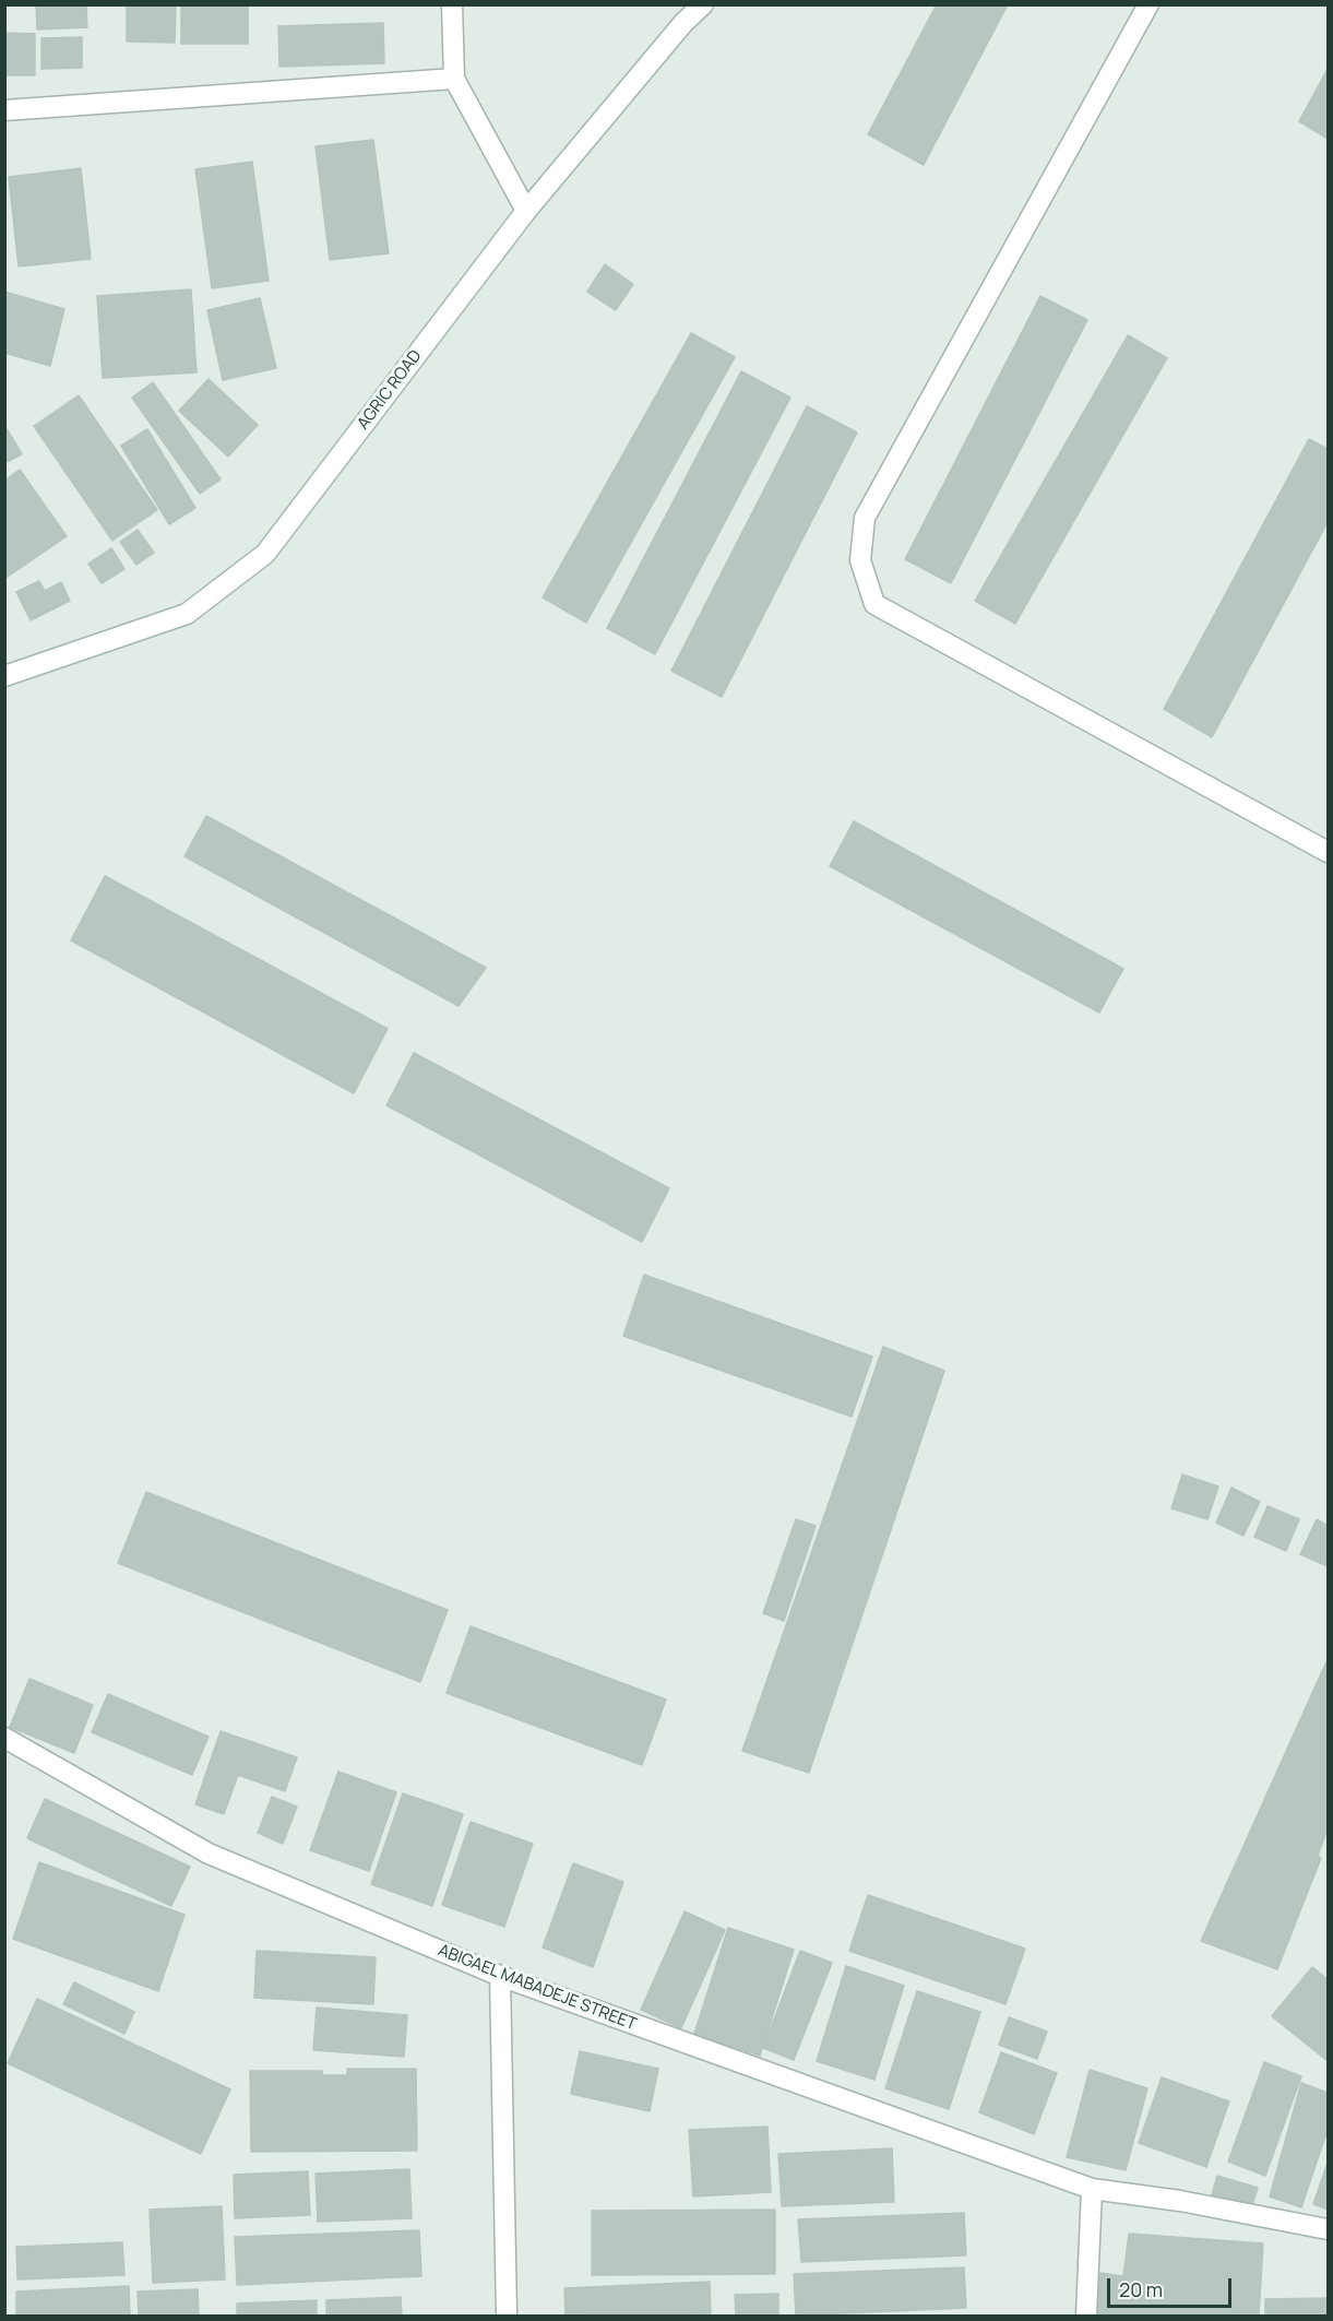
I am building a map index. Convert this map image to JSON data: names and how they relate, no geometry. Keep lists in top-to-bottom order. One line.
{"streets":{"street":["AGRIC ROAD","ABIGAEL MABADEJE STREET"]},"scale_bar":"20 m"}
